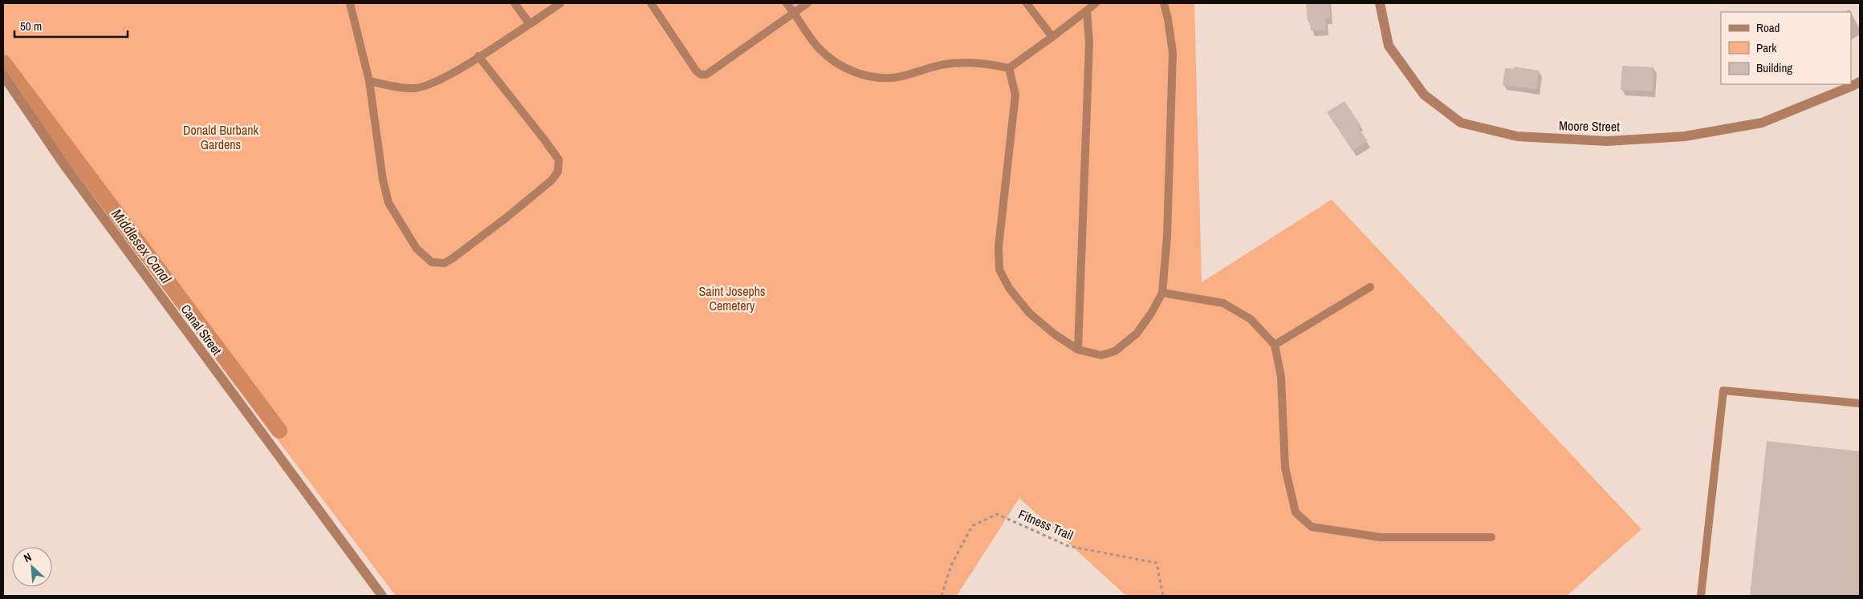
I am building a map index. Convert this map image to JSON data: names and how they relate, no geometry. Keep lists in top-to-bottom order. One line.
{"streets":{"street":["Moore Street","Canal Street"],"path":["Fitness Trail"]},"water":["Middlesex Canal"],"parks":["Donald Burbank Gardens","Saint Josephs Cemetery"],"legend":["Road","Park","Building"],"scale_bar":"50 m","north":"top left"}
